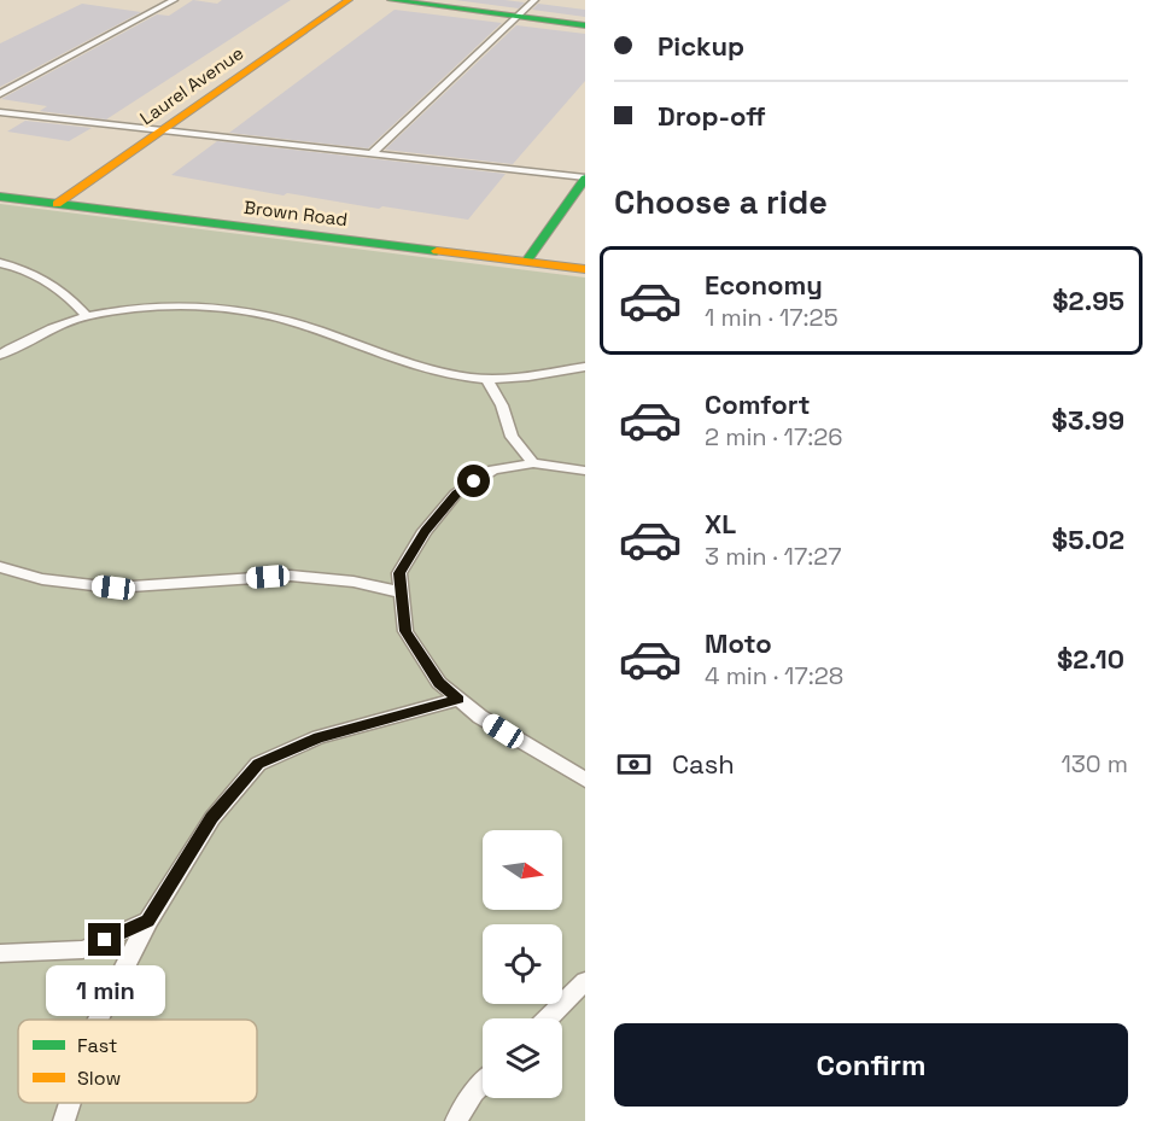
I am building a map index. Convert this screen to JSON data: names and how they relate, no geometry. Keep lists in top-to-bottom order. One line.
{"streets":{"street":["Laurel Avenue","Brown Road"]},"crossings":[["Laurel Avenue","Brown Road"]],"legend":["Fast","Slow"],"north":"right","page":{"banner":["Pickup","Drop-off"],"heading":"Choose a ride","list":[{"name":"Economy","note":"1 min · 17:25","value":"$2.95"},{"name":"Comfort","note":"2 min · 17:26","value":"$3.99"},{"name":"XL","note":"3 min · 17:27","value":"$5.02"},{"name":"Moto","note":"4 min · 17:28","value":"$2.10"}],"pay":["Cash","130 m"],"bubble":"1 min","buttons":"Confirm"}}
